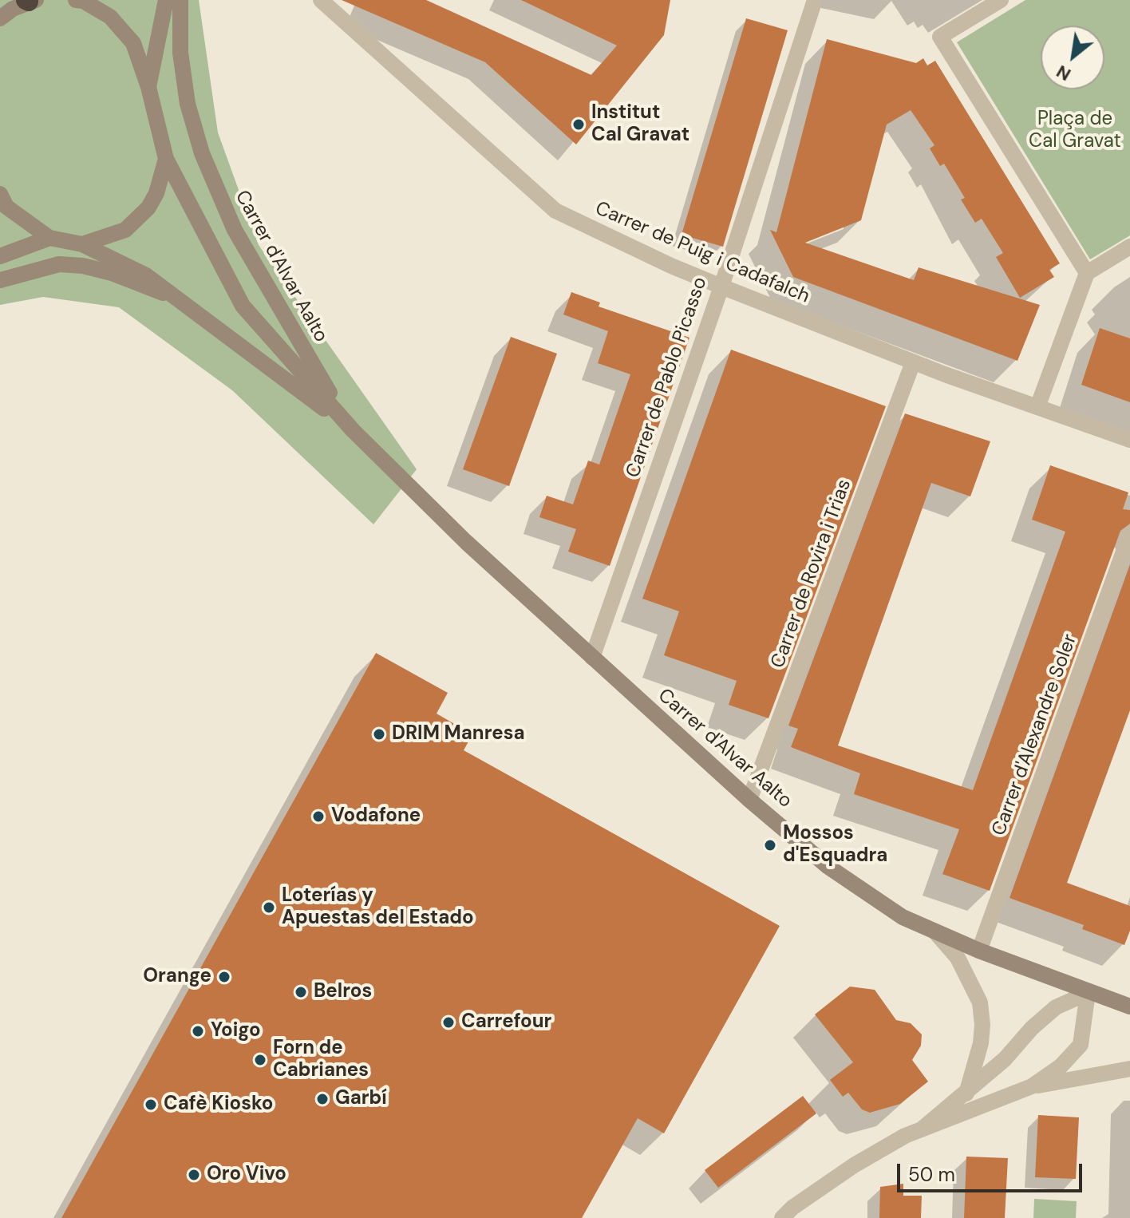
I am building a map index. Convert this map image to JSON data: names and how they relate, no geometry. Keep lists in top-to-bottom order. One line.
{"streets":{"street":["Carrer de Puig i Cadafalch","Carrer d'Alvar Aalto","Carrer de Pablo Picasso","Carrer de Rovira i Trias","Carrer d'Alexandre Soler"]},"crossings":[["Carrer de Puig i Cadafalch","Carrer de Pablo Picasso"],["Carrer de Puig i Cadafalch","Carrer de Rovira i Trias"],["Carrer d'Alvar Aalto","Carrer de Pablo Picasso"],["Carrer d'Alvar Aalto","Carrer de Rovira i Trias"],["Carrer d'Alvar Aalto","Carrer d'Alexandre Soler"]],"parks":["Plaça de Cal Gravat"],"places":["Institut Cal Gravat","DRIM Manresa","Vodafone","Mossos d'Esquadra","Loterías y Apuestas del Estado","Orange","Belros","Carrefour","Yoigo","Forn de Cabrianes","Garbí","Cafè Kiosko","Oro Vivo"],"scale_bar":"50 m","north":"bottom left"}
